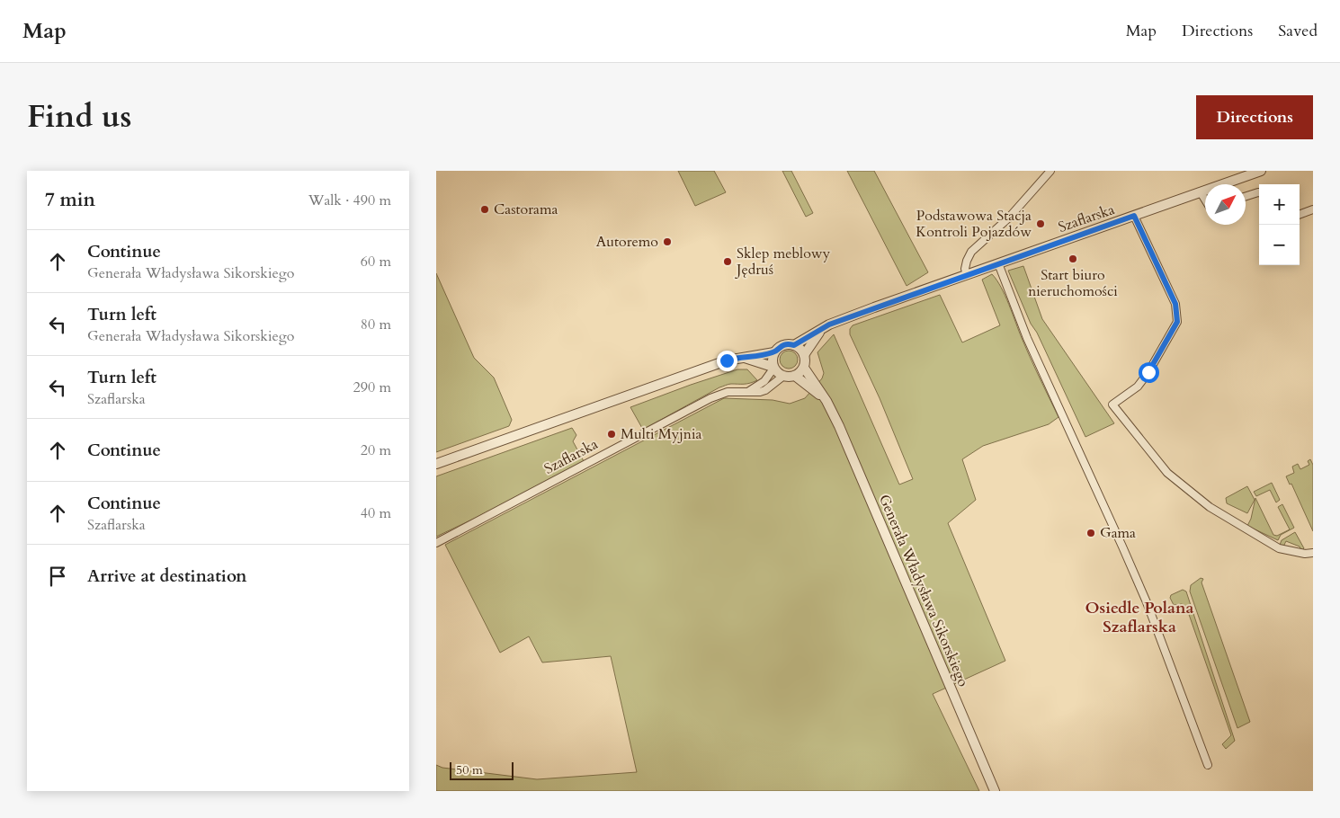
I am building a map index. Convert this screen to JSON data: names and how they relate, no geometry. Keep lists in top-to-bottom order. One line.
{"streets":{"street":["Szaflarska","Generała Władysława Sikorskiego"]},"crossings":[["Szaflarska","Generała Władysława Sikorskiego"]],"districts":["Osiedle Polana Szaflarska"],"places":["Castorama","Podstawowa Stacja Kontroli Pojazdów","Autoremo","Start biuro nieruchomości","Sklep meblowy Jędruś","Multi Myjnia","Gama"],"scale_bar":"50 m","north":"top right","page":{"header":"Map","nav":["Map","Directions","Saved"],"title":"Find us","buttons":"Directions","heading":["7 min","Walk · 490 m"],"map_buttons":["+","−"],"list":[["Continue","Generała Władysława Sikorskiego","60 m"],["Turn left","Generała Władysława Sikorskiego","80 m"],["Turn left","Szaflarska","290 m"],["Continue","20 m"],["Continue","Szaflarska","40 m"],"Arrive at destination"],"scale":"50 m"}}
